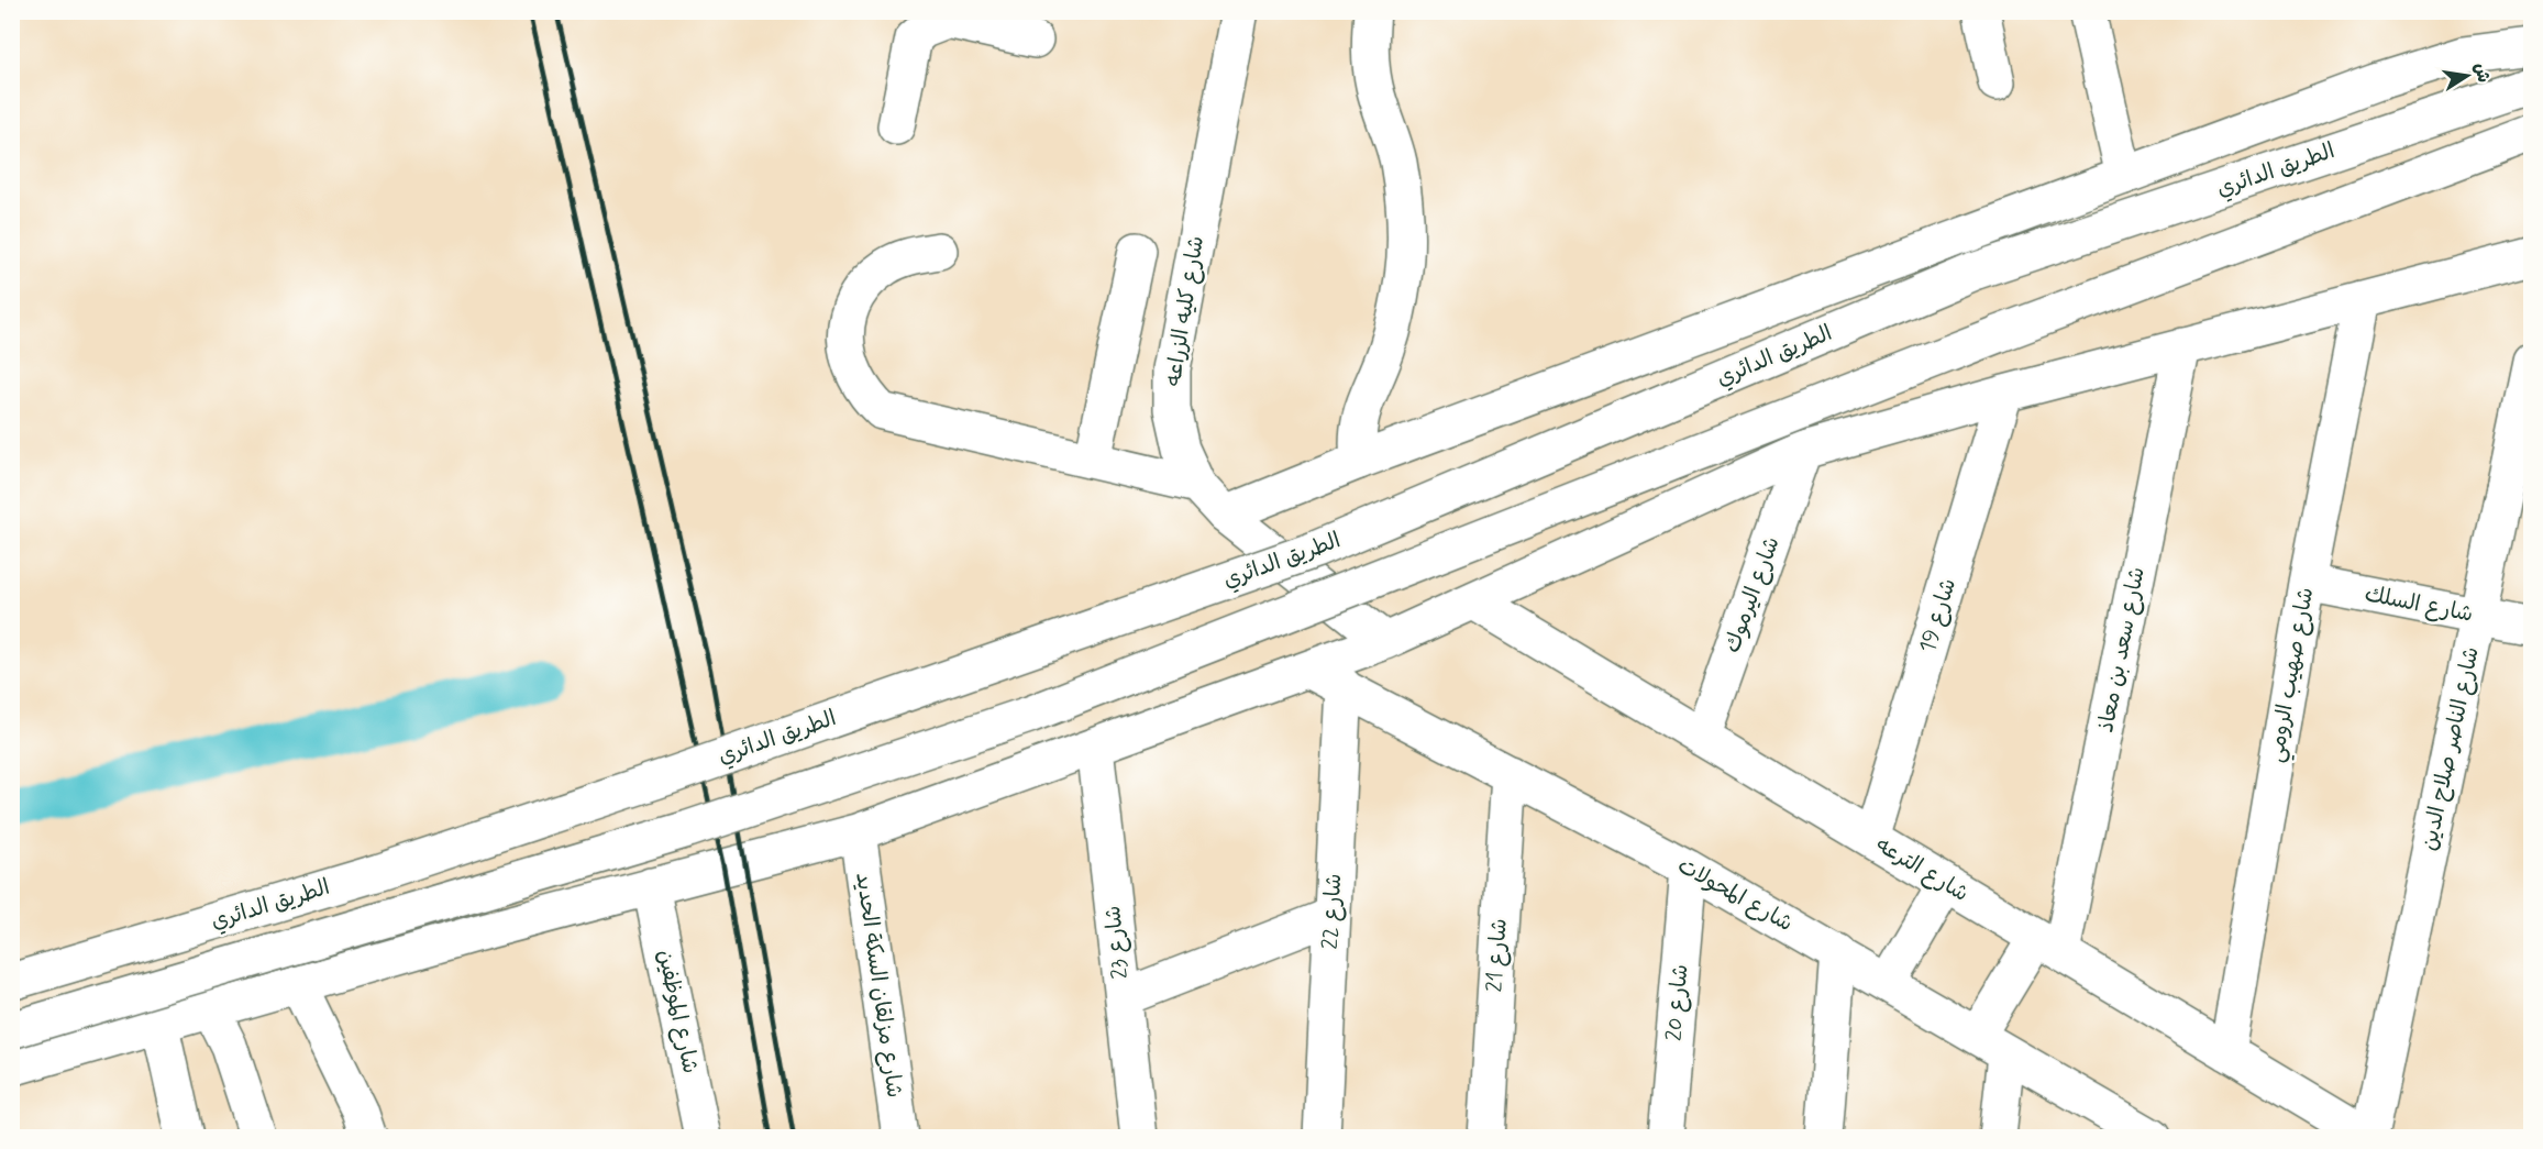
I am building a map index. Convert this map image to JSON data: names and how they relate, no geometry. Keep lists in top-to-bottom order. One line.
{"streets":{"street":["الطريق الدائري","شارع كليه الزراعه","شارع اليرموك","شارع السلك","شارع 19","شارع سعد بن معاذ","شارع صهيب الرومي","شارع الناصر صلاح الدين","شارع الترعه","شارع المحولات","شارع 22","شارع 23","شارع 21","شارع مزلقان السكة الحديد","شارع 20","شارع الموظفين"]},"crossings":[["شارع اليرموك","شارع الترعه"],["شارع السلك","شارع صهيب الرومي"],["شارع السلك","شارع الناصر صلاح الدين"],["شارع 19","شارع الترعه"],["شارع سعد بن معاذ","شارع الترعه"],["شارع صهيب الرومي","شارع الترعه"],["شارع الناصر صلاح الدين","شارع الترعه"],["شارع المحولات","شارع 22"],["شارع المحولات","شارع 21"],["شارع المحولات","شارع 20"]],"north":"right"}
